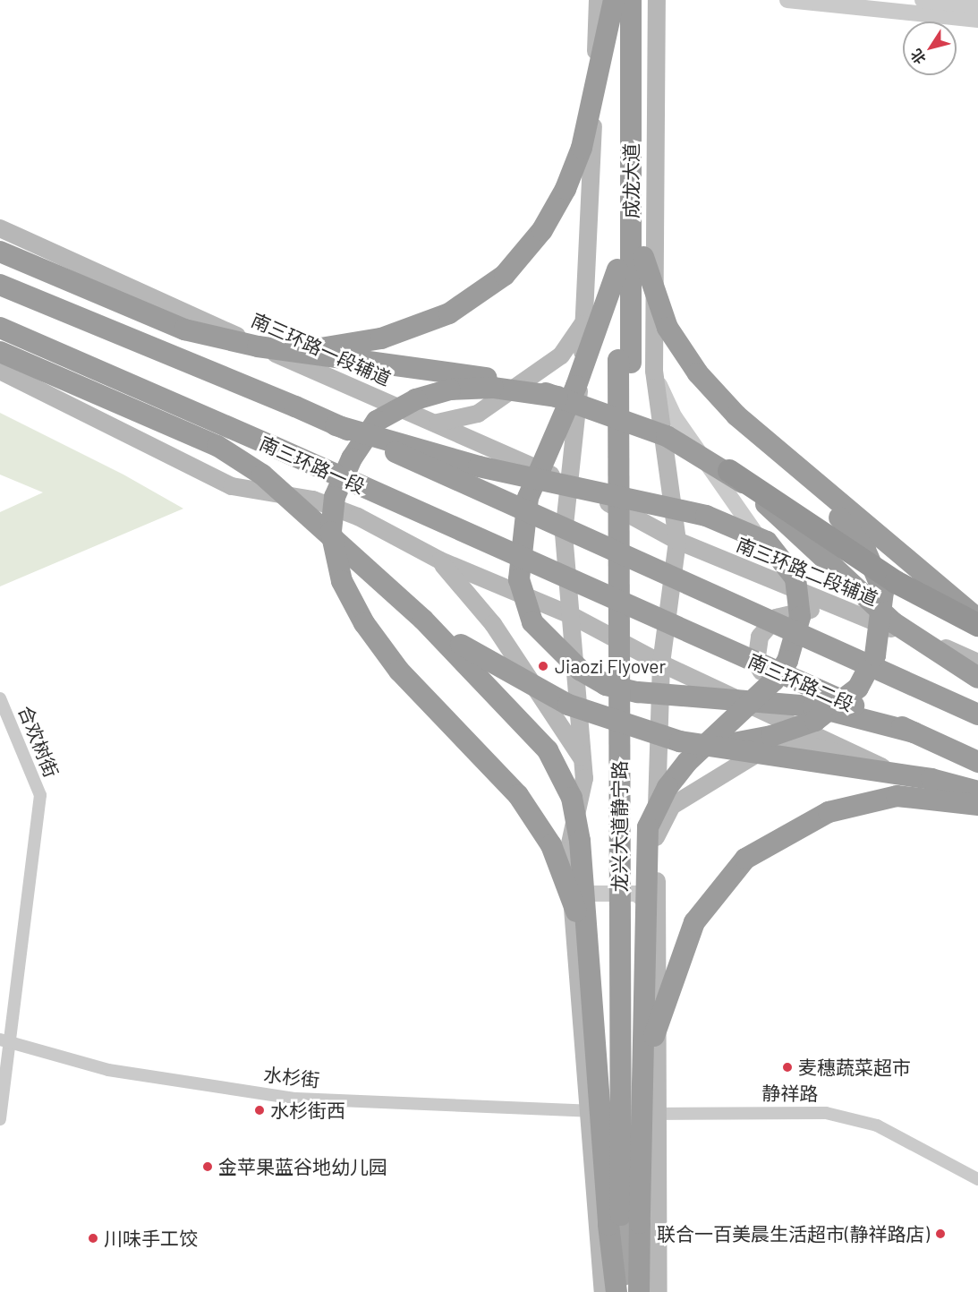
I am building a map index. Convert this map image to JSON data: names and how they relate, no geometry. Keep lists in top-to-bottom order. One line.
{"streets":{"highway":["成龙大道","南三环路一段","南三环路二段","龙兴大道静宁路"],"main road":["南三环路一段辅道","南三环路二段辅道"],"street":["合欢树街","水杉街","静祥路"]},"crossings":[["成龙大道","龙兴大道静宁路"],["南三环路一段辅道","南三环路二段辅道"],["南三环路一段","南三环路二段"],["合欢树街","水杉街"],["水杉街","静祥路"]],"places":["Jiaozi Flyover","麦穗蔬菜超市","水杉街西","金苹果蓝谷地幼儿园","联合一百美晨生活超市(静祥路店)","川味手工饺"],"north":"bottom left"}
